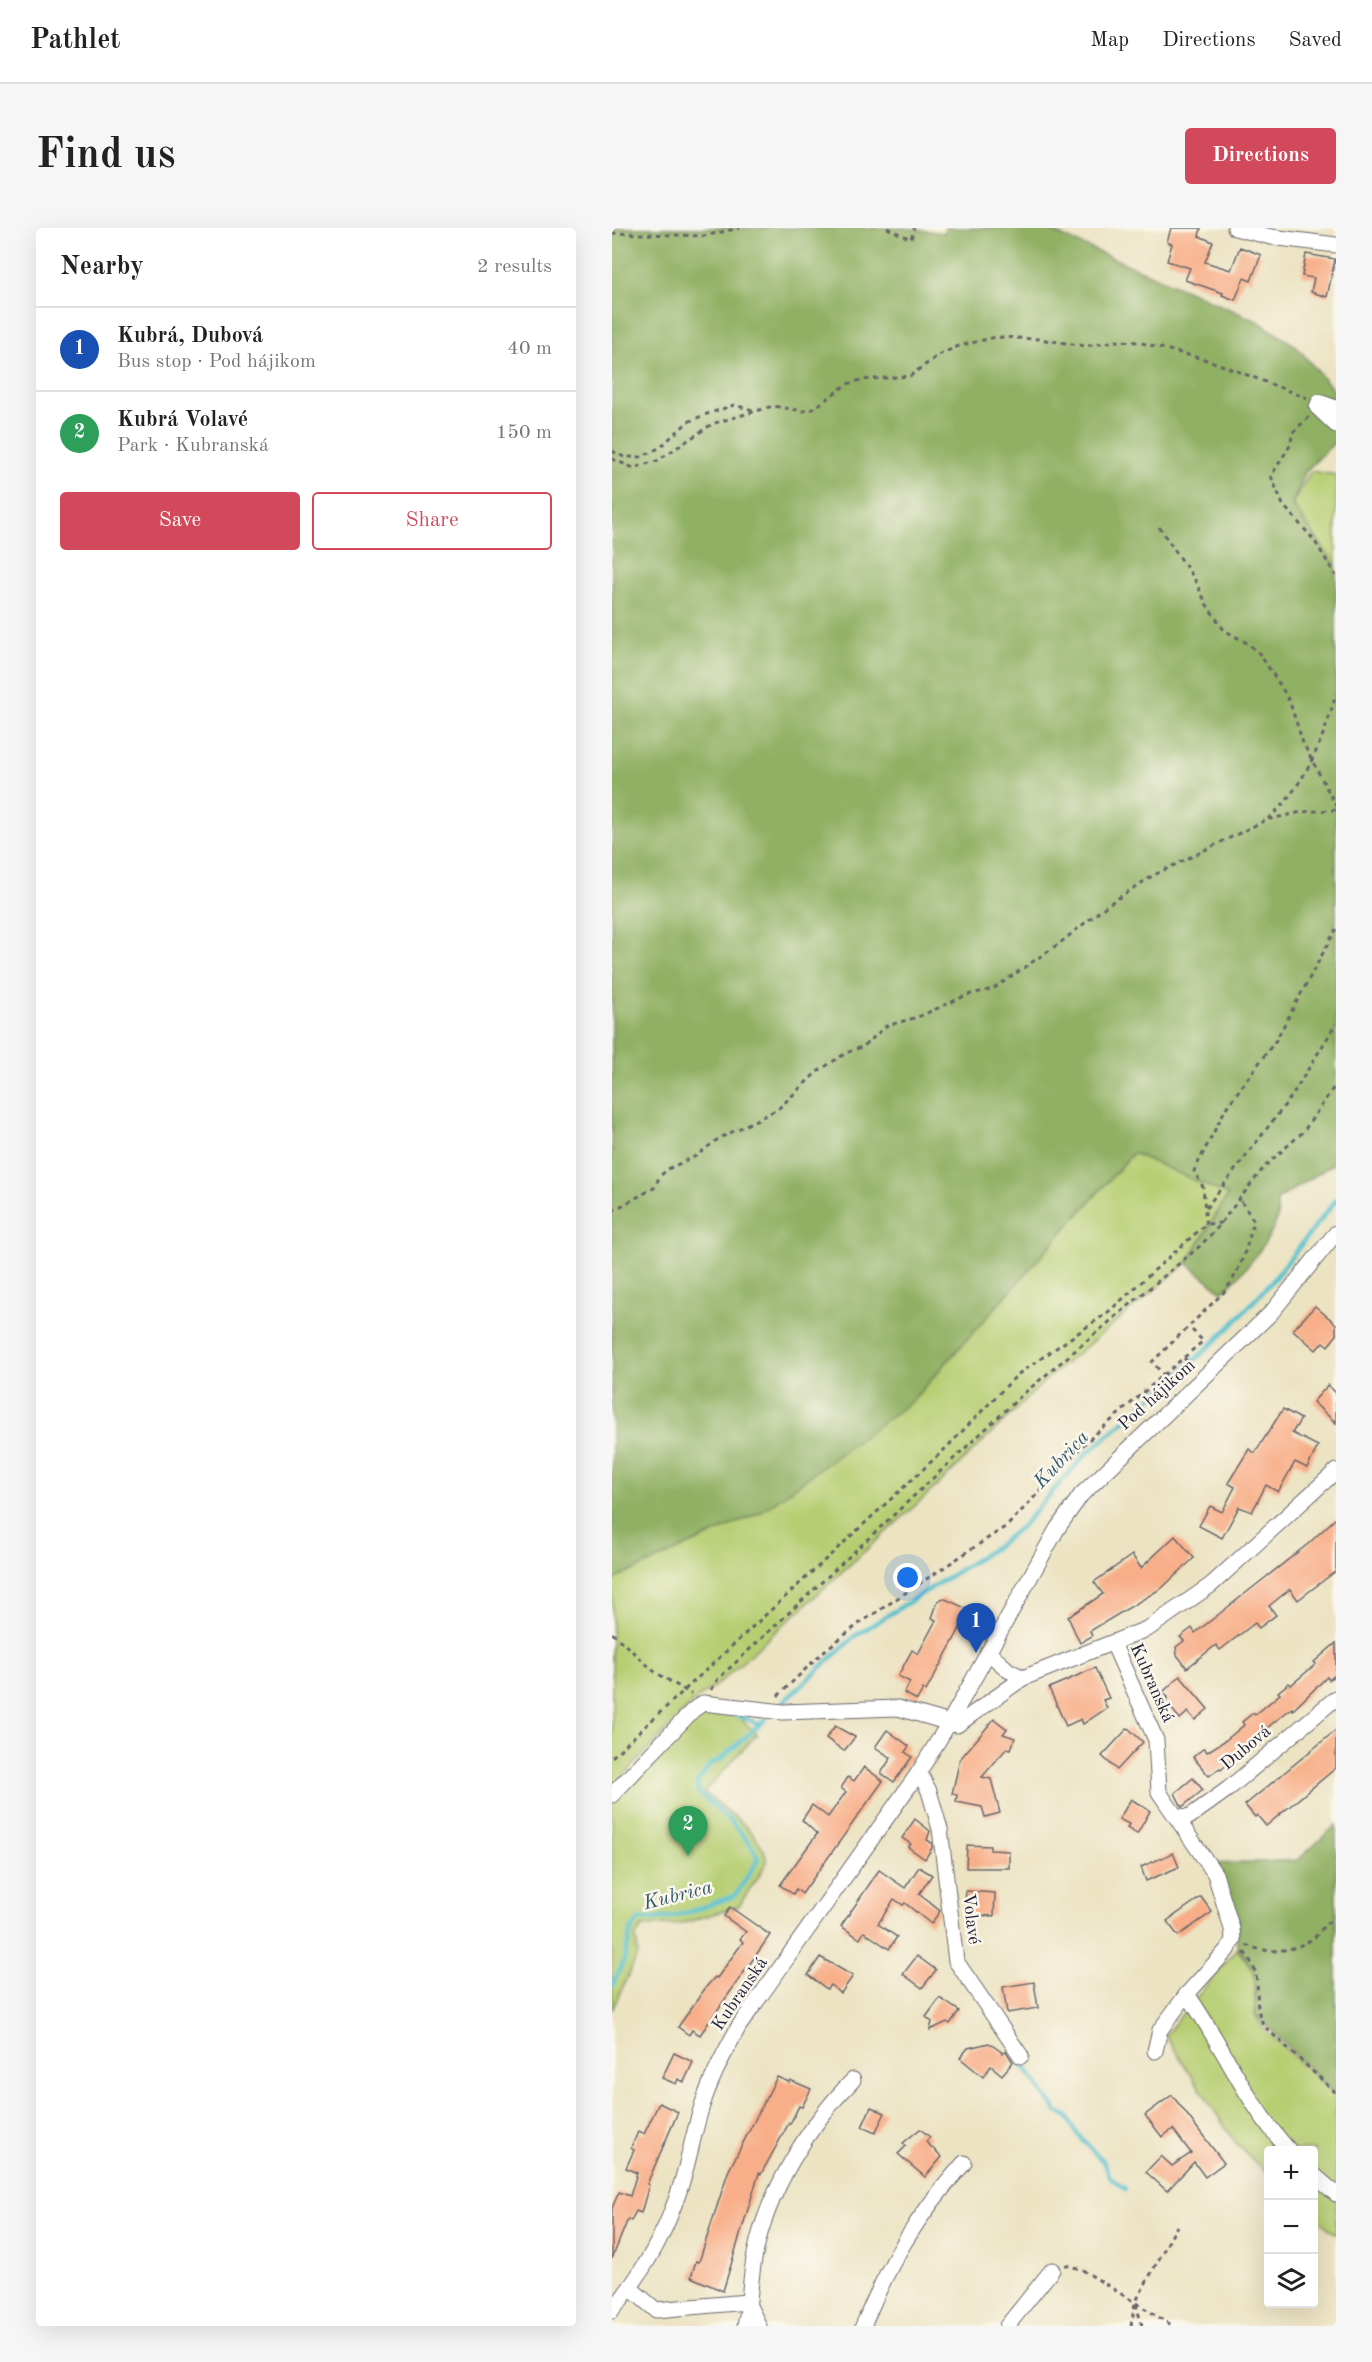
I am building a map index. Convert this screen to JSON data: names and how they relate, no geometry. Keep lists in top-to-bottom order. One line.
{"streets":{"street":["Pod hájikom","Kubranská","Dubová","Volavé"]},"crossings":[["Pod hájikom","Kubranská"],["Kubranská","Dubová"],["Kubranská","Volavé"]],"water":["Kubrica"],"page":{"header":"Pathlet","nav":["Map","Directions","Saved"],"buttons":["Directions",["Save","Share"]],"title":"Find us","heading":["Nearby","2 results"],"list":[{"mark":"1","name":"Kubrá, Dubová","note":"Bus stop · Pod hájikom","value":"40 m"},{"mark":"2","name":"Kubrá Volavé","note":"Park · Kubranská","value":"150 m"}],"pins":["1","2"],"map_buttons":["+","−"]}}
